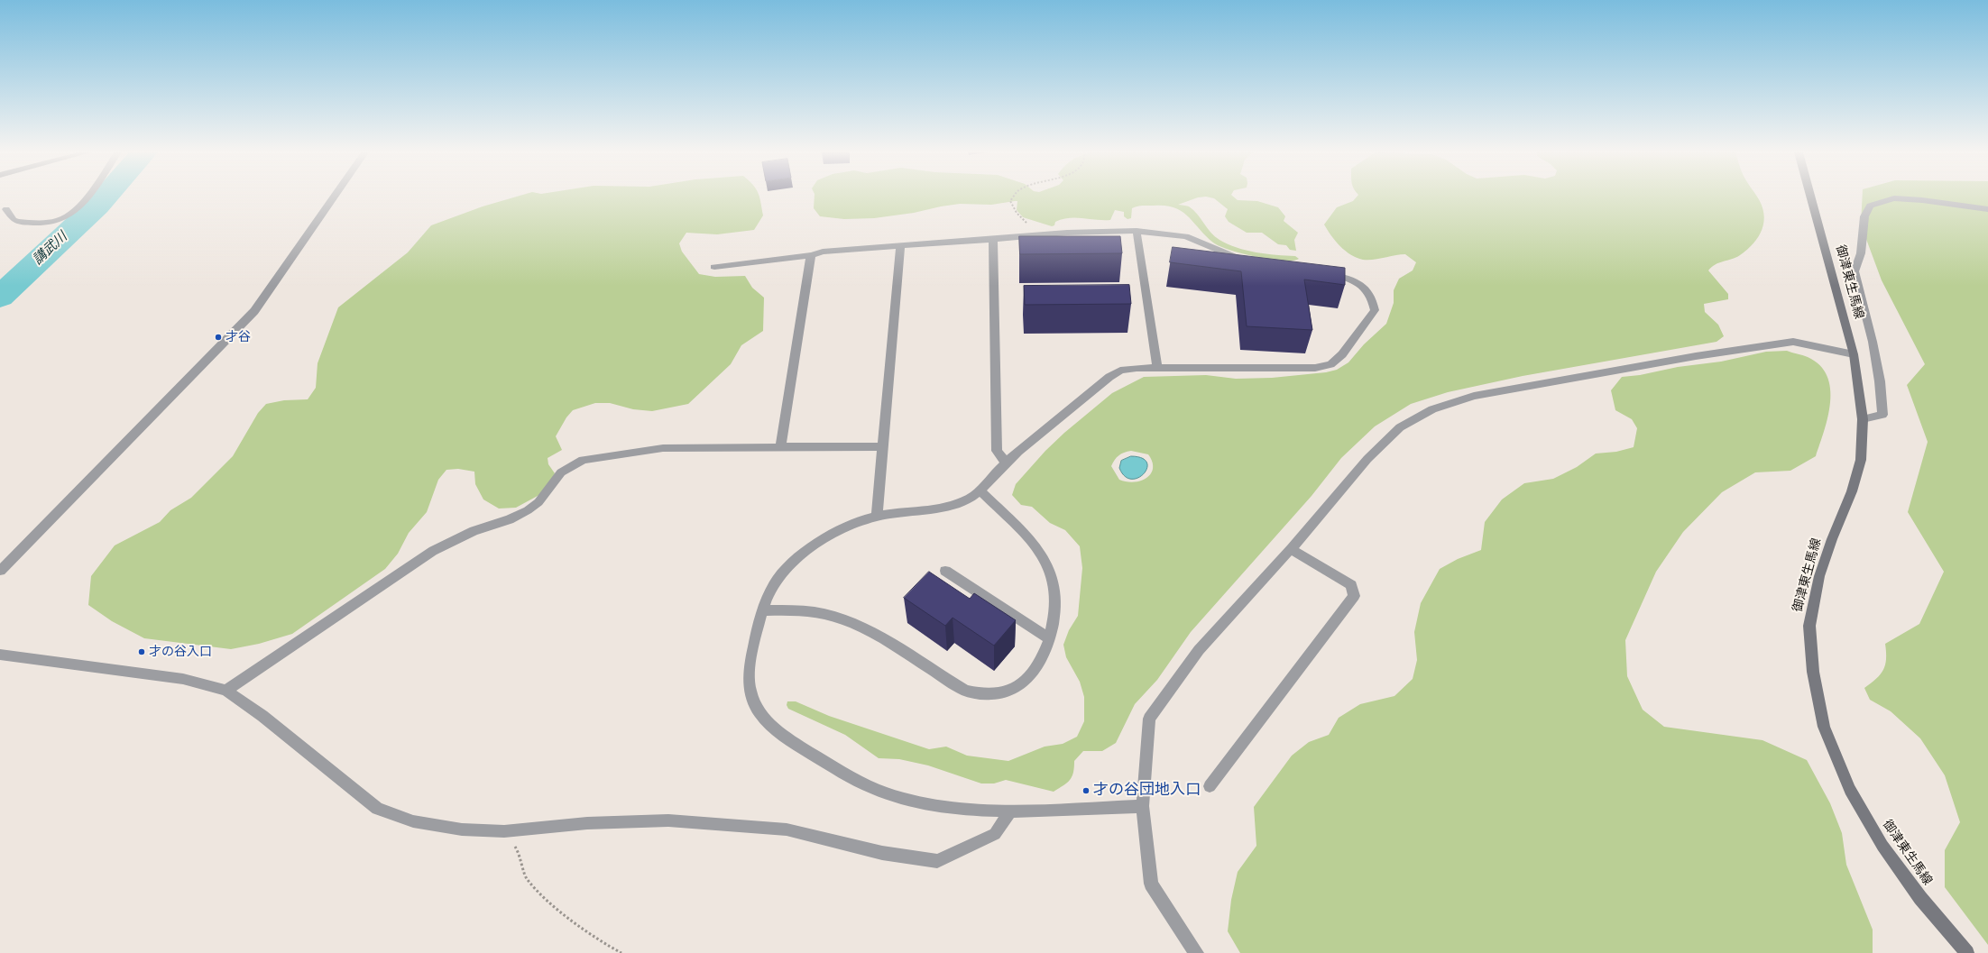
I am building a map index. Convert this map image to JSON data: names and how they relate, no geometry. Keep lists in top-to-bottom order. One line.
{"streets":{"main road":["御津東生馬線"]},"water":["講武川"],"places":["才谷","才の谷入口","才の谷団地入口"]}
